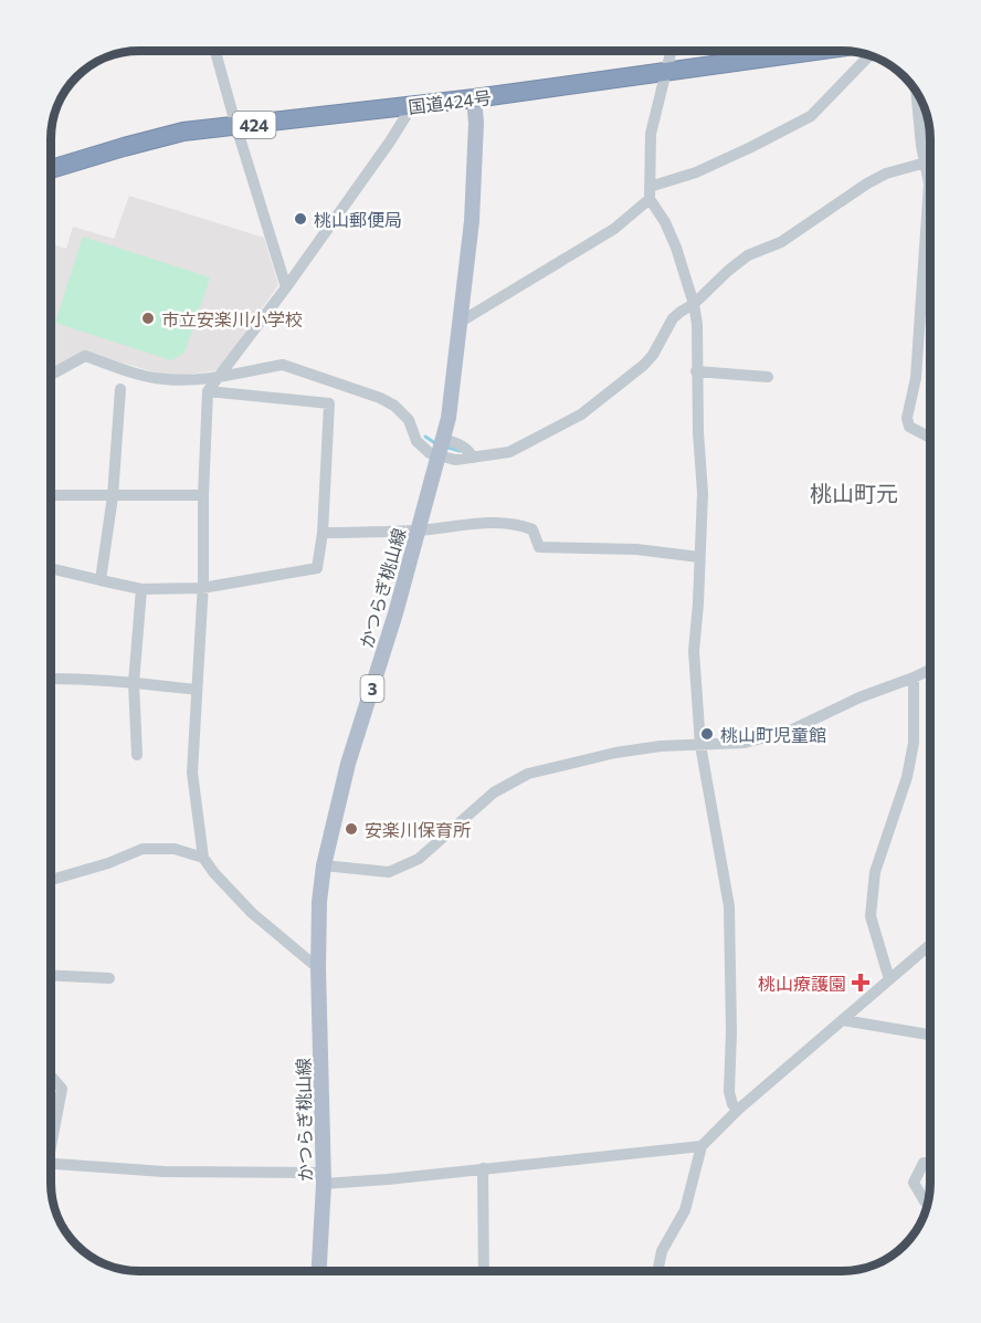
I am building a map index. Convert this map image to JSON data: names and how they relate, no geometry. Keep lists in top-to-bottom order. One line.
{"streets":{"highway":["国道424号","424"],"main road":["かつらぎ桃山線","3"]},"crossings":[["国道424号","かつらぎ桃山線"]],"districts":["桃山町元"],"places":{"other":["桃山郵便局","市立安楽川小学校","桃山町児童館","安楽川保育所"],"health":["桃山療護園"]}}
